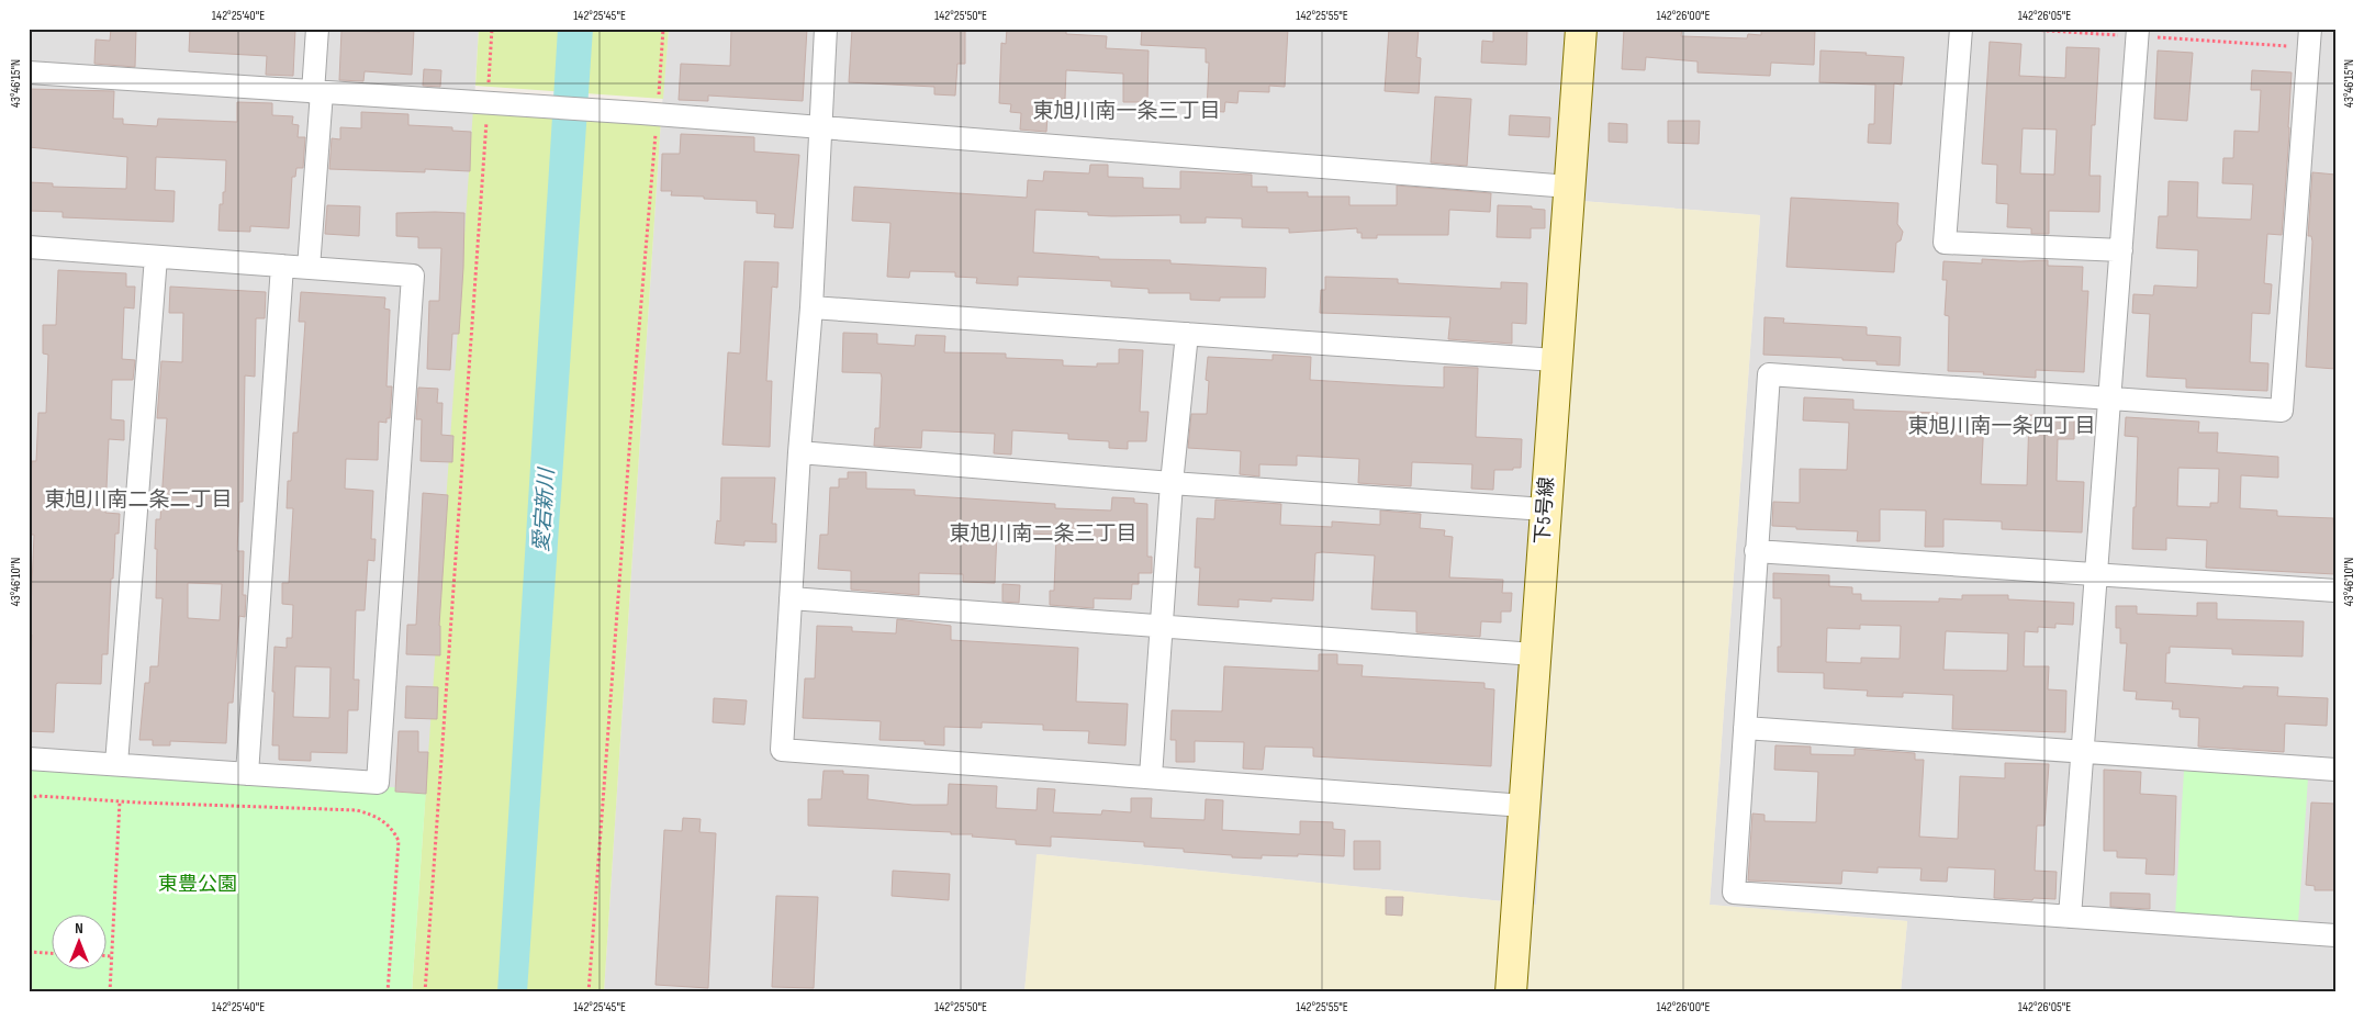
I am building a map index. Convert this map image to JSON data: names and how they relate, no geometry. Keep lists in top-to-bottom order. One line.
{"streets":{"street":["下5号線"]},"districts":["東旭川南一条三丁目","東旭川南一条四丁目","東旭川南二条二丁目","東旭川南二条三丁目"],"water":["愛宕新川"],"parks":["東豊公園"],"north":"top","coordinates":["142°25'40\"E","142°25'45\"E","142°25'50\"E","142°25'55\"E","142°26'00\"E","142°26'05\"E","43°46'15\"N","43°46'10\"N"]}
